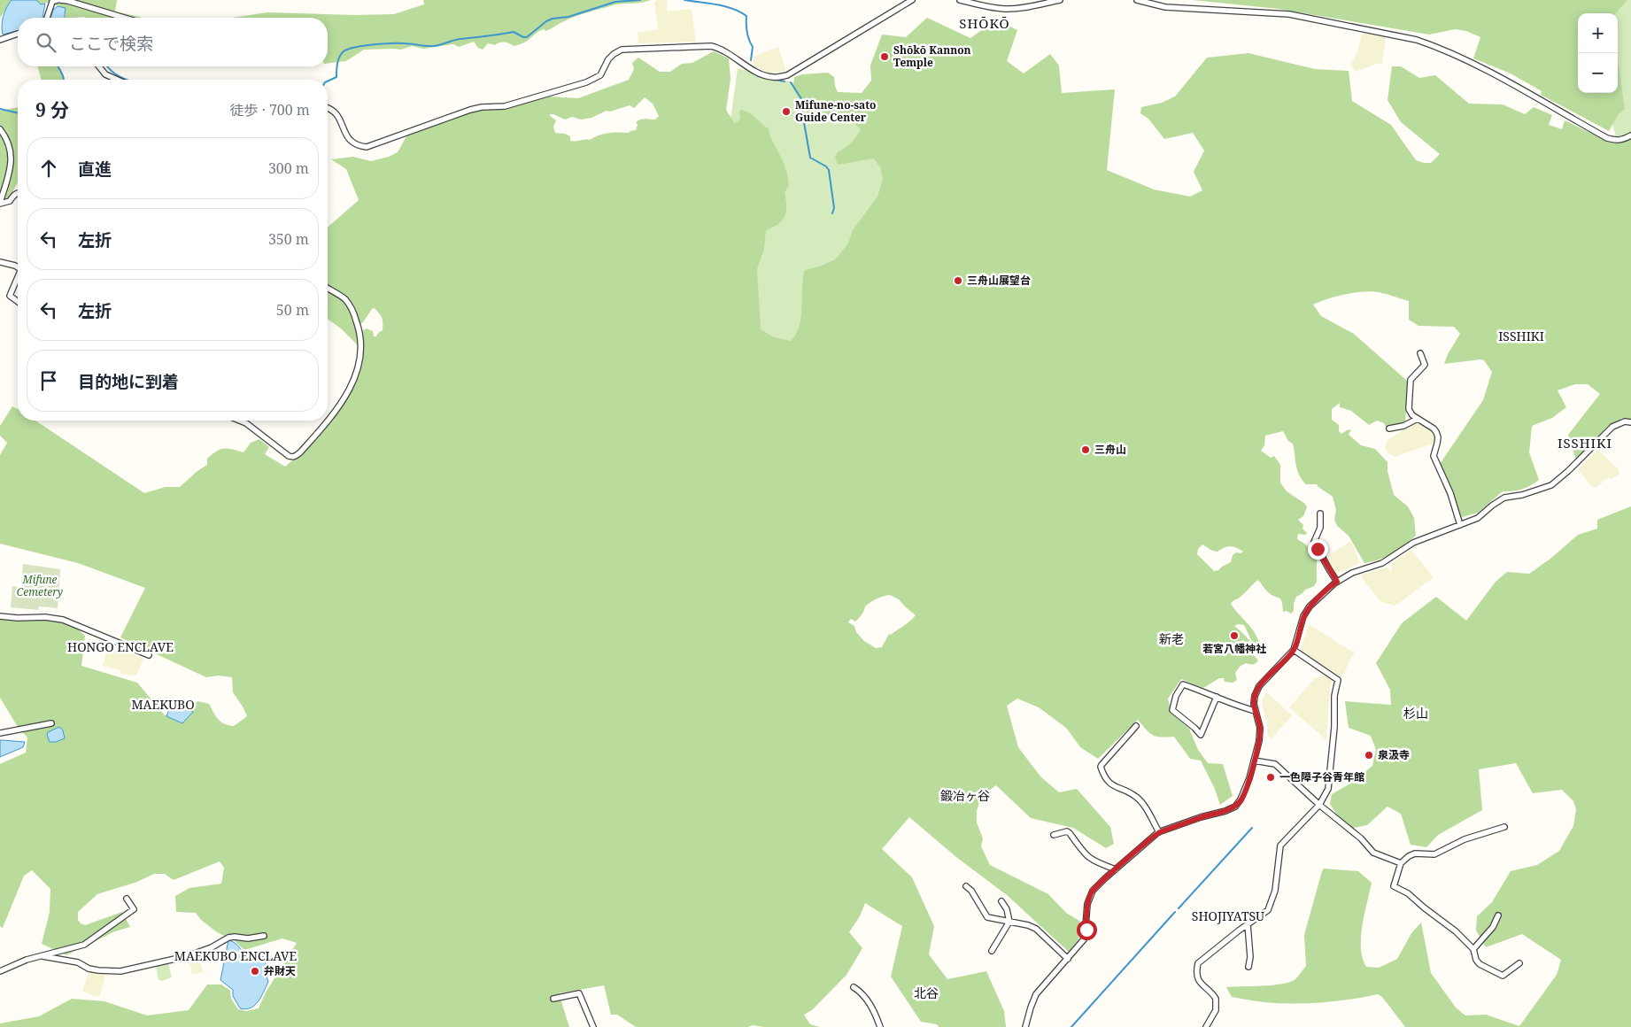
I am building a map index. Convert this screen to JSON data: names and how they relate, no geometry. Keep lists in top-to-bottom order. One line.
{"districts":["SHŌKŌ","ISSHIKI","ISSHIKI","新老","HONGO ENCLAVE","MAEKUBO","杉山","鍛冶ヶ谷","SHOJIYATSU","MAEKUBO ENCLAVE","北谷"],"parks":["Mifune Cemetery"],"places":["Shōkō Kannon Temple","Mifune-no-sato Guide Center","三舟山展望台","三舟山","若宮八幡神社","泉汲寺","一色障子谷青年館","弁財天"],"page":{"map_buttons":["+","−"],"search":"ここで検索","heading":["9 分","徒歩 · 700 m"],"list":[["直進","300 m"],["左折","350 m"],["左折","50 m"],"目的地に到着"]}}
